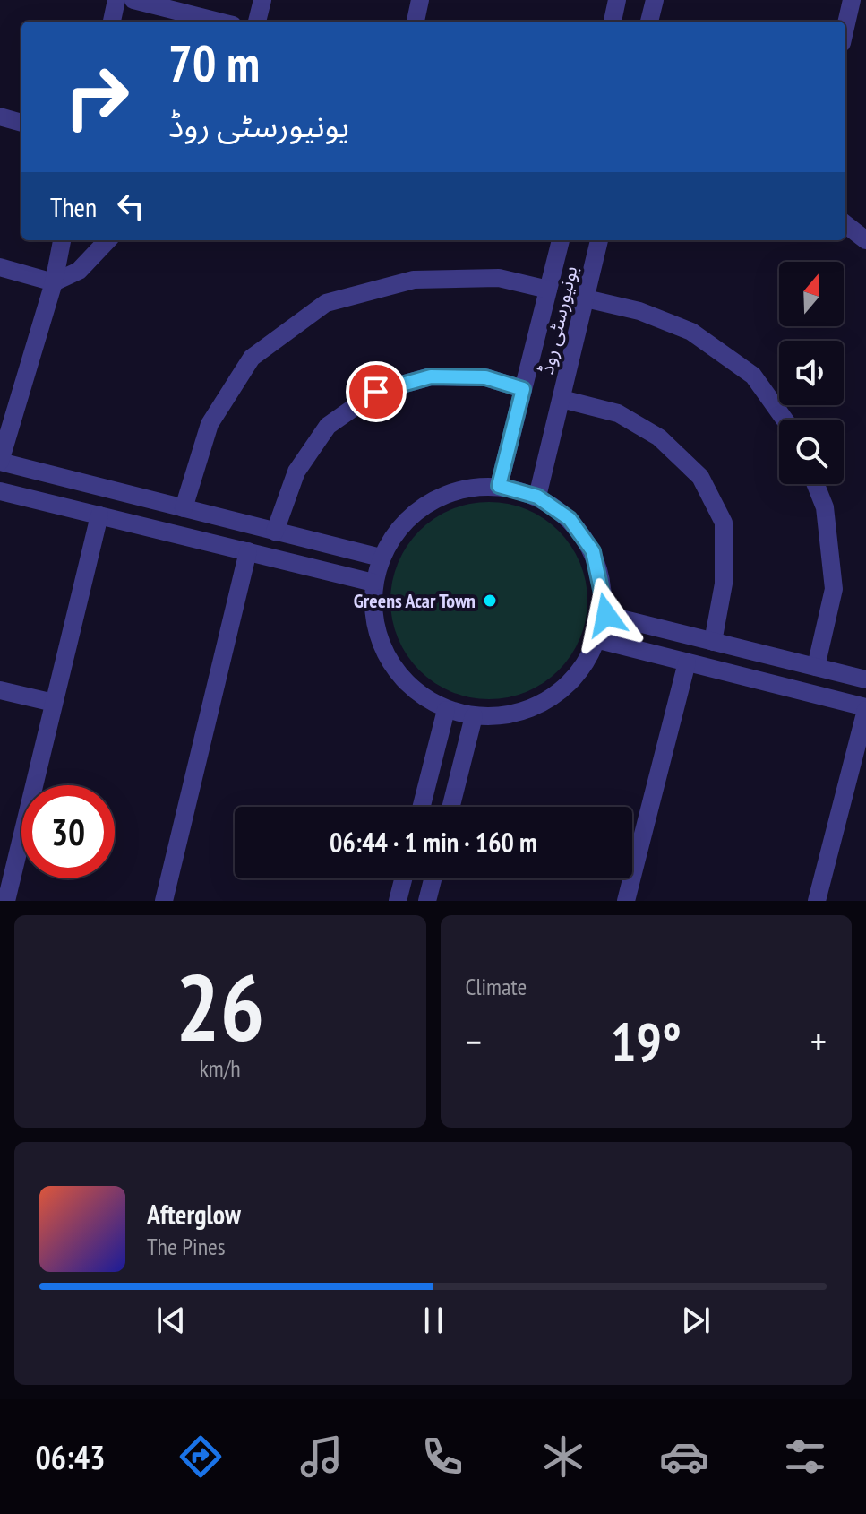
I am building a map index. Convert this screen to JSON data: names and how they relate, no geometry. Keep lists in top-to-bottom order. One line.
{"streets":{"street":["یونیورسٹی روڈ"]},"places":["Greens Acar Town"],"north":"top","page":{"turn":["70 m","یونیورسٹی روڈ"],"then":"Then","limit":"30","trip":"06:44 · 1 min · 160 m","tile":[["26","km/h"],"Climate"],"heat":["−","19°","+"],"song":["Afterglow","The Pines"],"tabs":"06:43"}}
